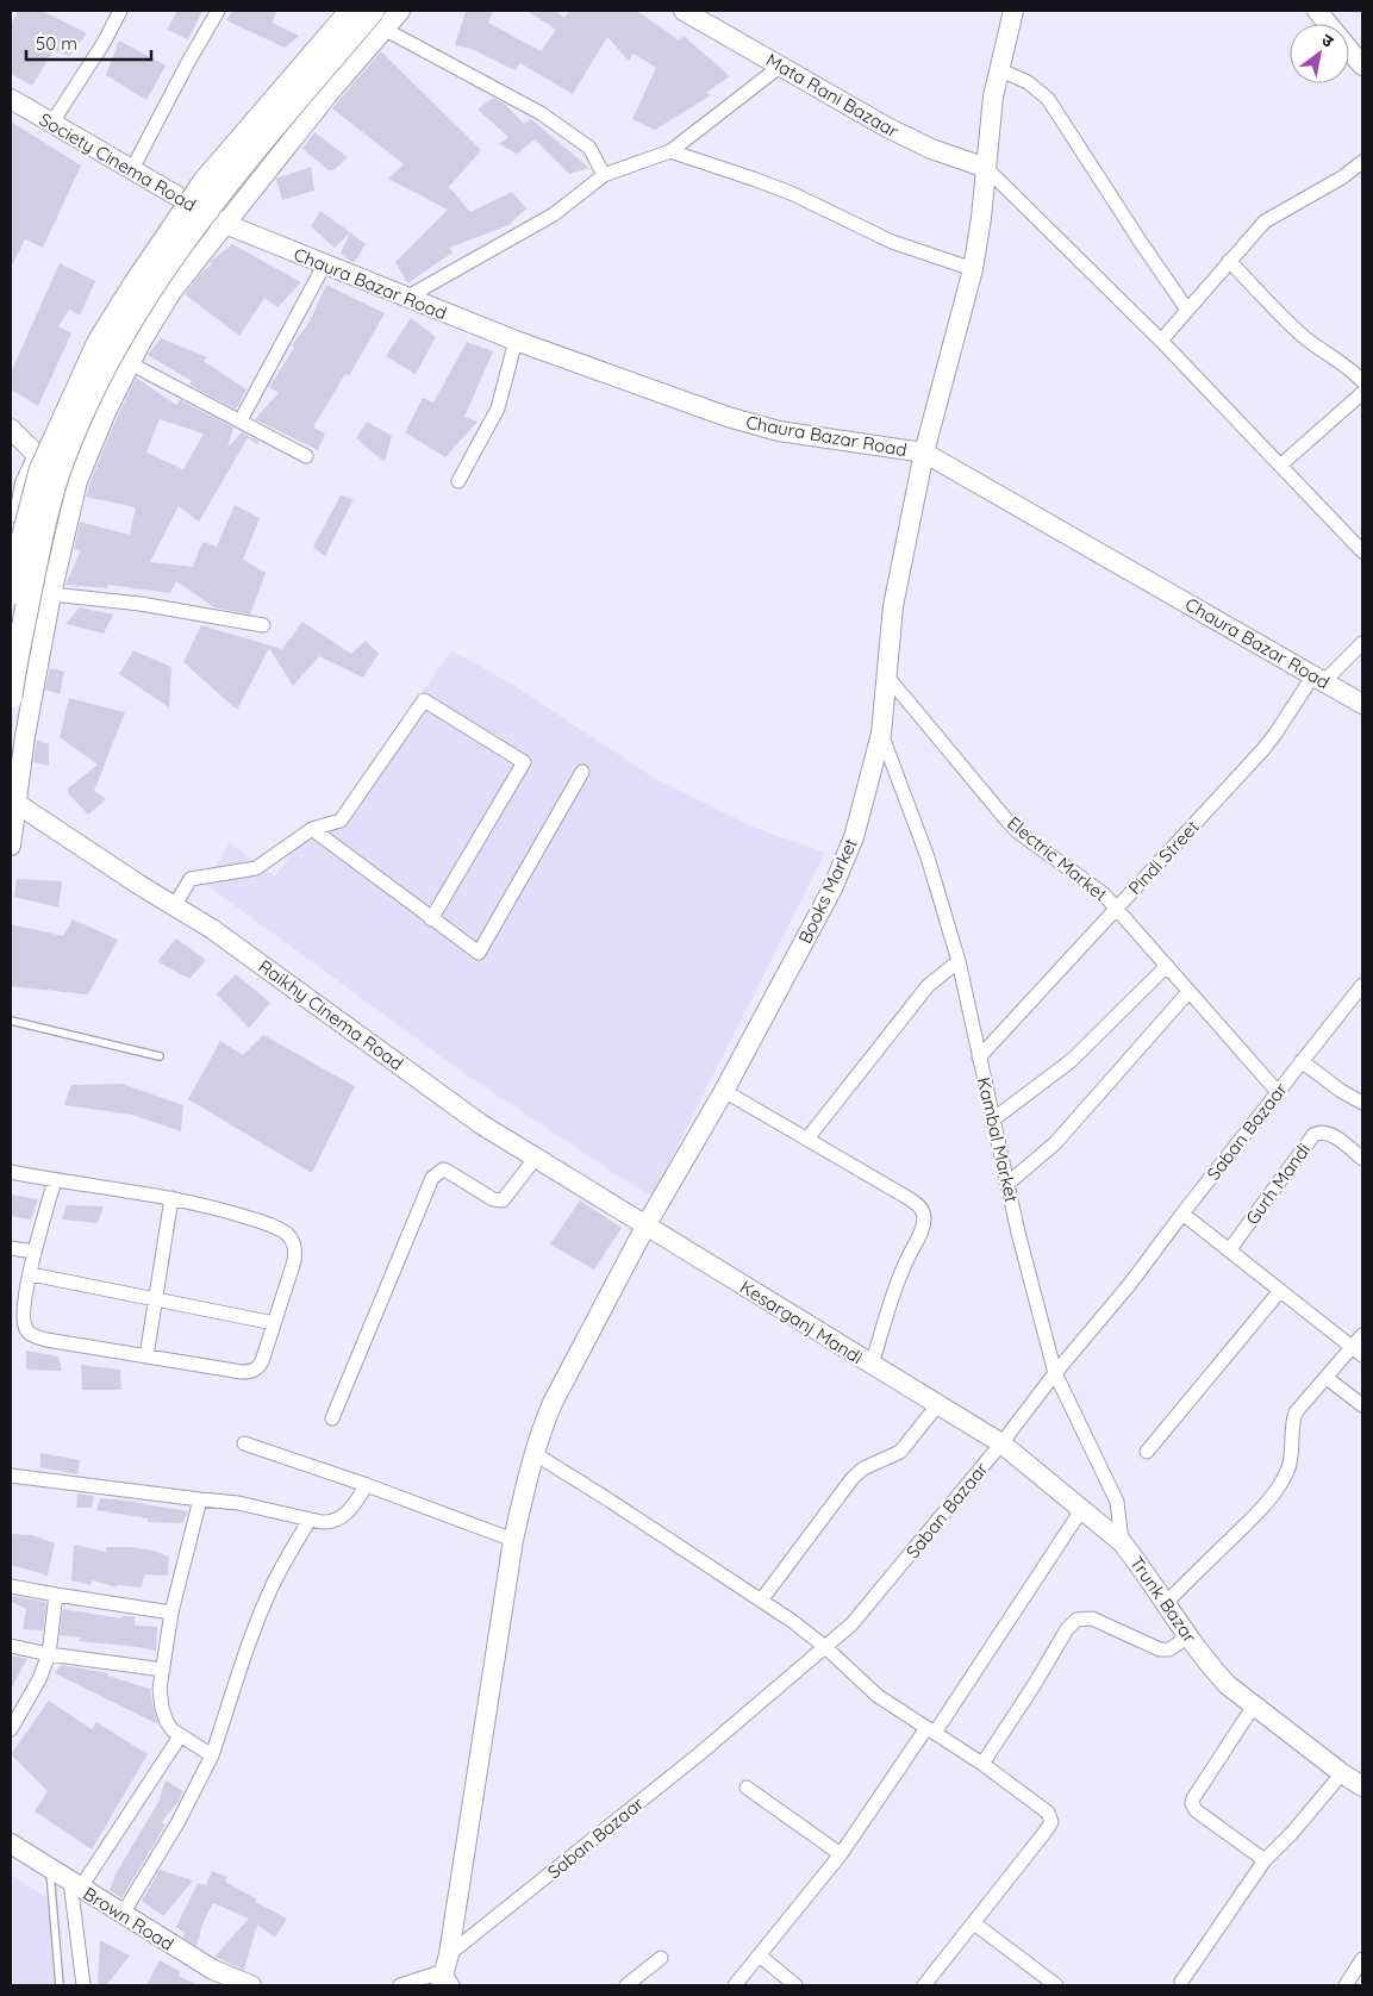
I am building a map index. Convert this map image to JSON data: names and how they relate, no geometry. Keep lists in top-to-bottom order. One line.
{"streets":{"street":["Mata Rani Bazaar","Society Cinema Road","Chaura Bazar Road","Pindi Street","Electric Market","Books Market","Raikhy Cinema Road","Saban Bazaar","Kambal Market","Gurh Mandi","Kesarganj Mandi","Trunk Bazar","Brown Road"]},"crossings":[["Mata Rani Bazaar","Books Market"],["Society Cinema Road","Chaura Bazar Road"],["Chaura Bazar Road","Pindi Street"],["Chaura Bazar Road","Books Market"],["Pindi Street","Electric Market"],["Pindi Street","Kambal Market"],["Electric Market","Books Market"],["Electric Market","Saban Bazaar"],["Books Market","Raikhy Cinema Road"],["Books Market","Saban Bazaar"],["Books Market","Kambal Market"],["Books Market","Kesarganj Mandi"],["Raikhy Cinema Road","Kesarganj Mandi"],["Saban Bazaar","Kambal Market"],["Saban Bazaar","Trunk Bazar"],["Kambal Market","Trunk Bazar"],["Kesarganj Mandi","Trunk Bazar"]],"scale_bar":"50 m","north":"top right"}
